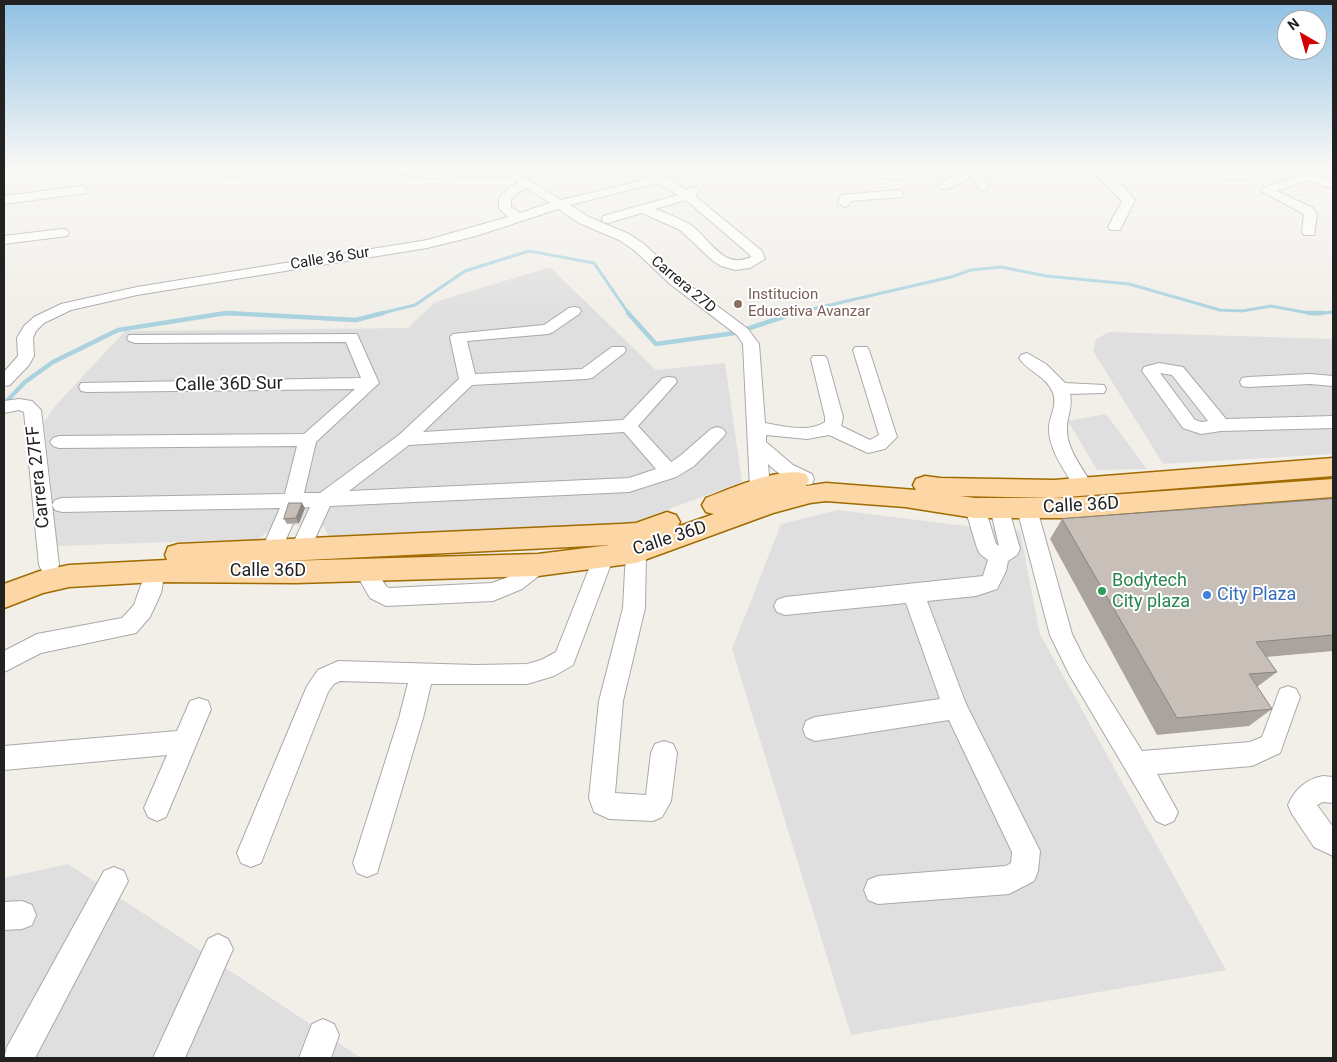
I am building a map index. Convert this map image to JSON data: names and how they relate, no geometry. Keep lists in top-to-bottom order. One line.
{"streets":{"main road":["Calle 36D"],"street":["Calle 36 Sur","Carrera 27D","Calle 36D Sur","Carrera 27FF"]},"crossings":[["Carrera 27D","Calle 36D"],["Carrera 27FF","Calle 36D"]],"places":["Institucion Educativa Avanzar","Bodytech City plaza","City Plaza"],"north":"top left"}
